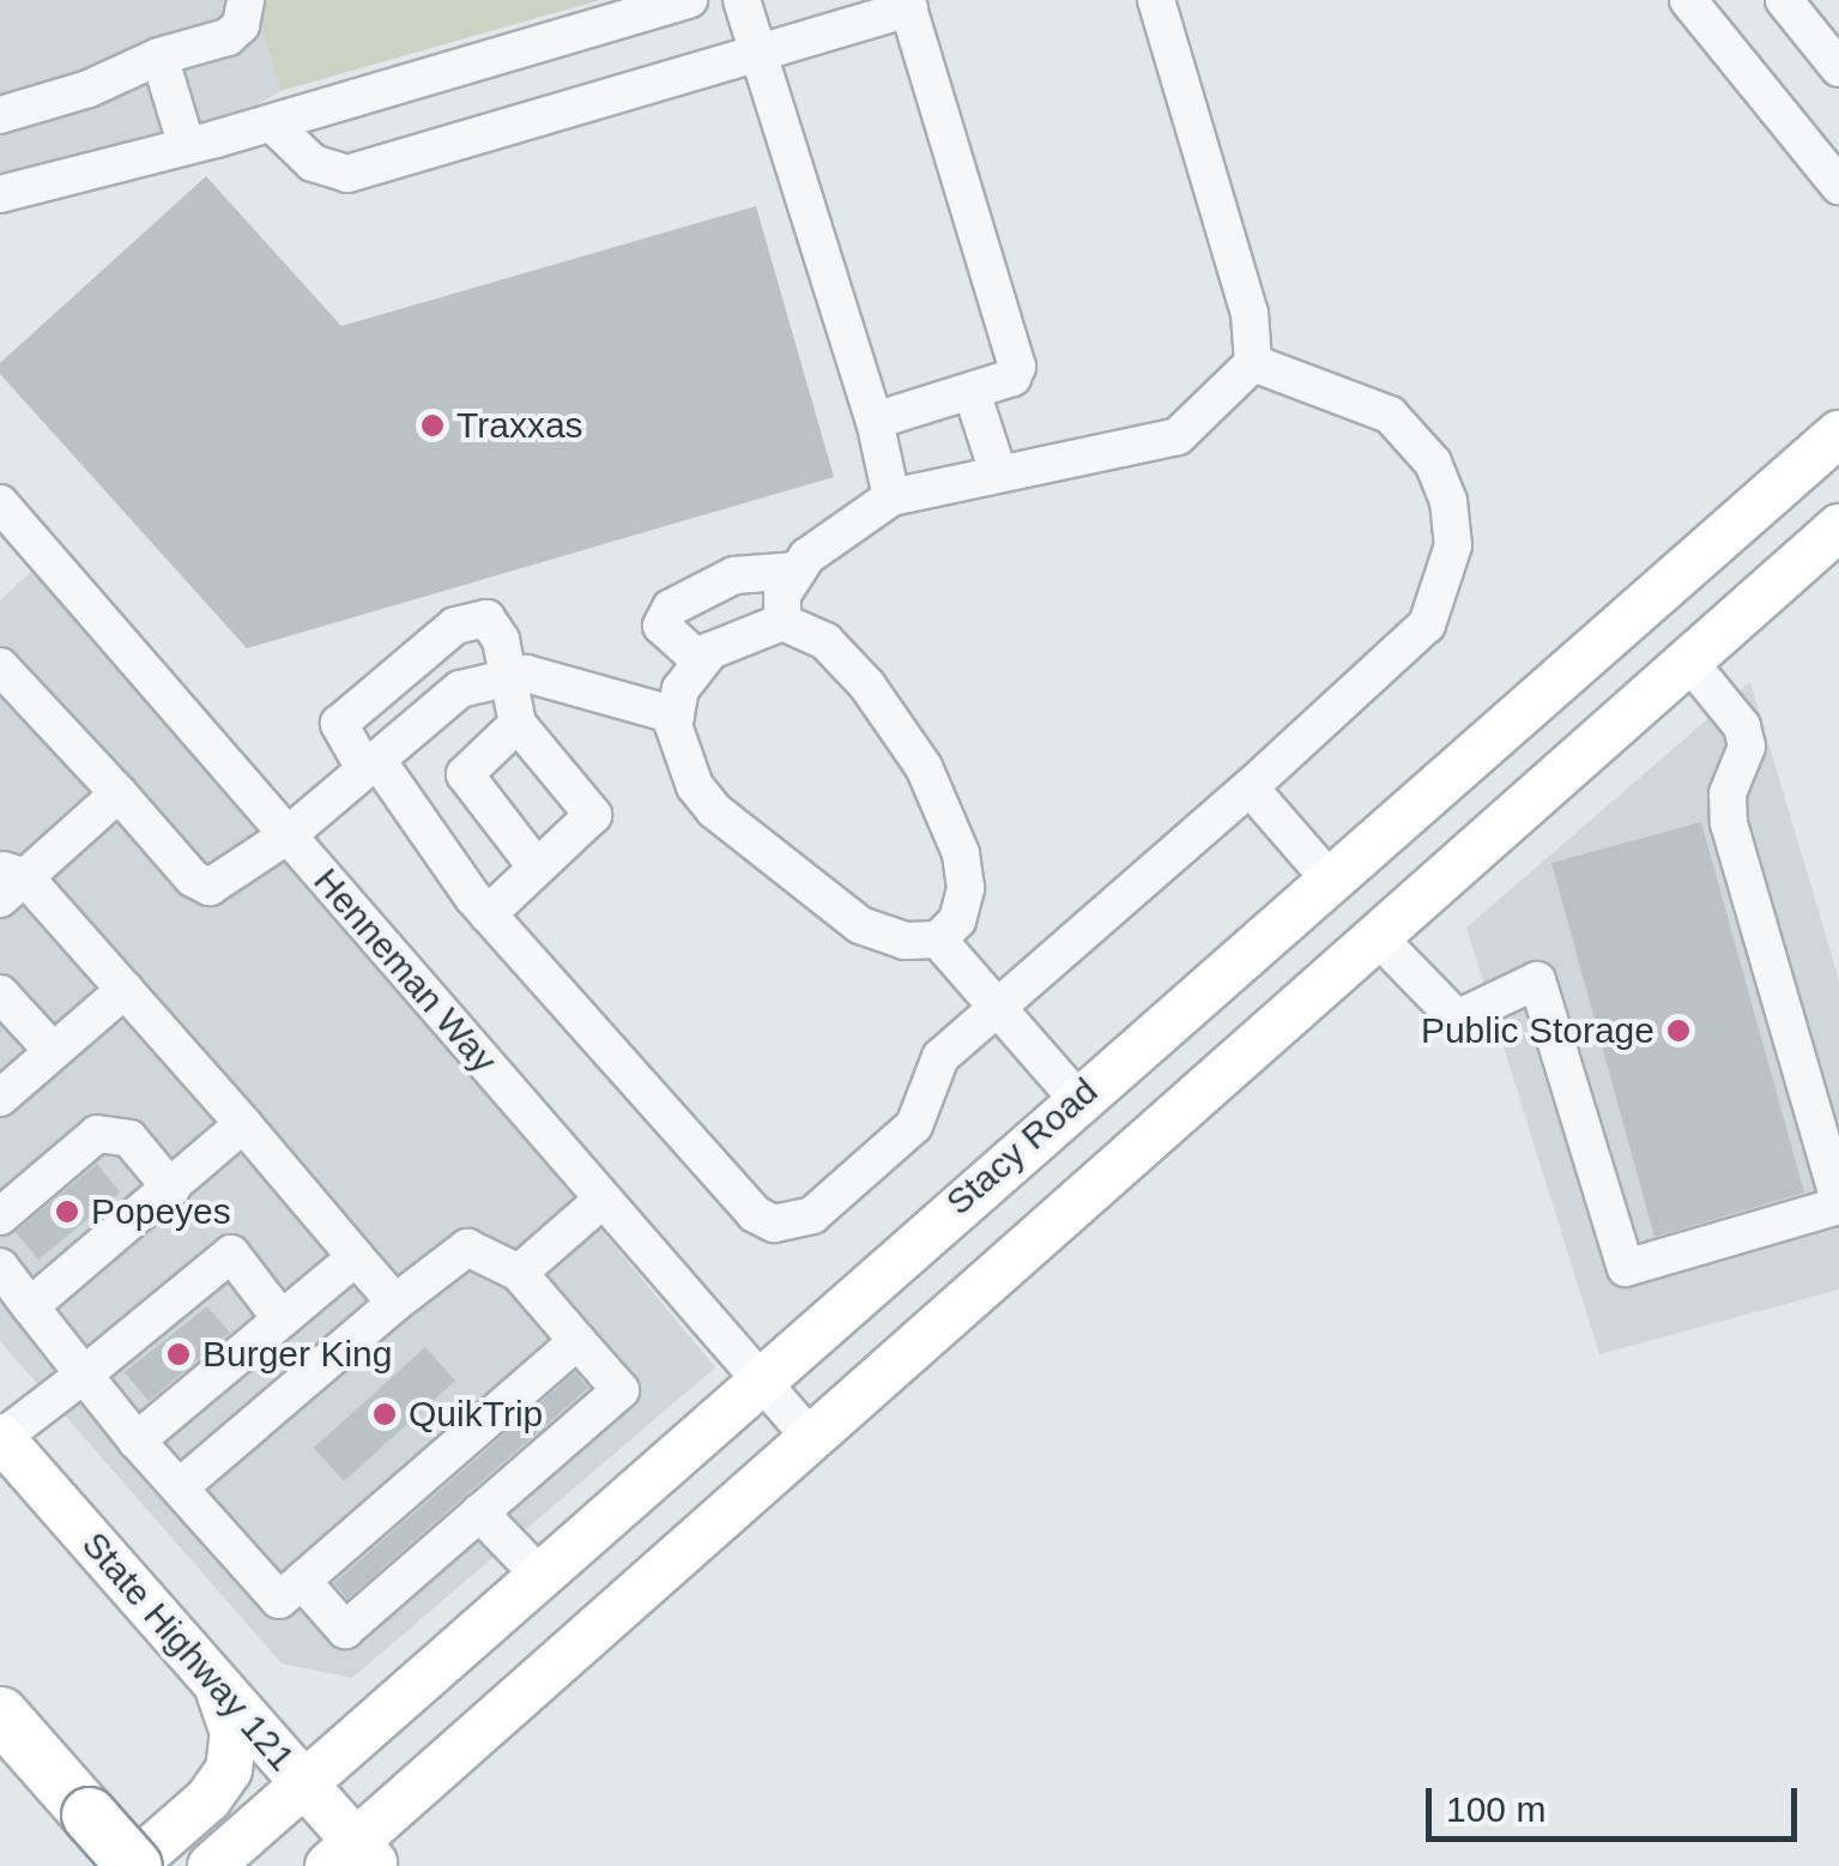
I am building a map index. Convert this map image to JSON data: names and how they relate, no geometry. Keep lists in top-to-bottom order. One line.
{"streets":{"main road":["Stacy Road","State Highway 121"],"street":["Henneman Way"]},"crossings":[["Henneman Way","Stacy Road"],["Stacy Road","State Highway 121"]],"places":["Traxxas","Public Storage","Popeyes","Burger King","QuikTrip"],"scale_bar":"100 m"}
